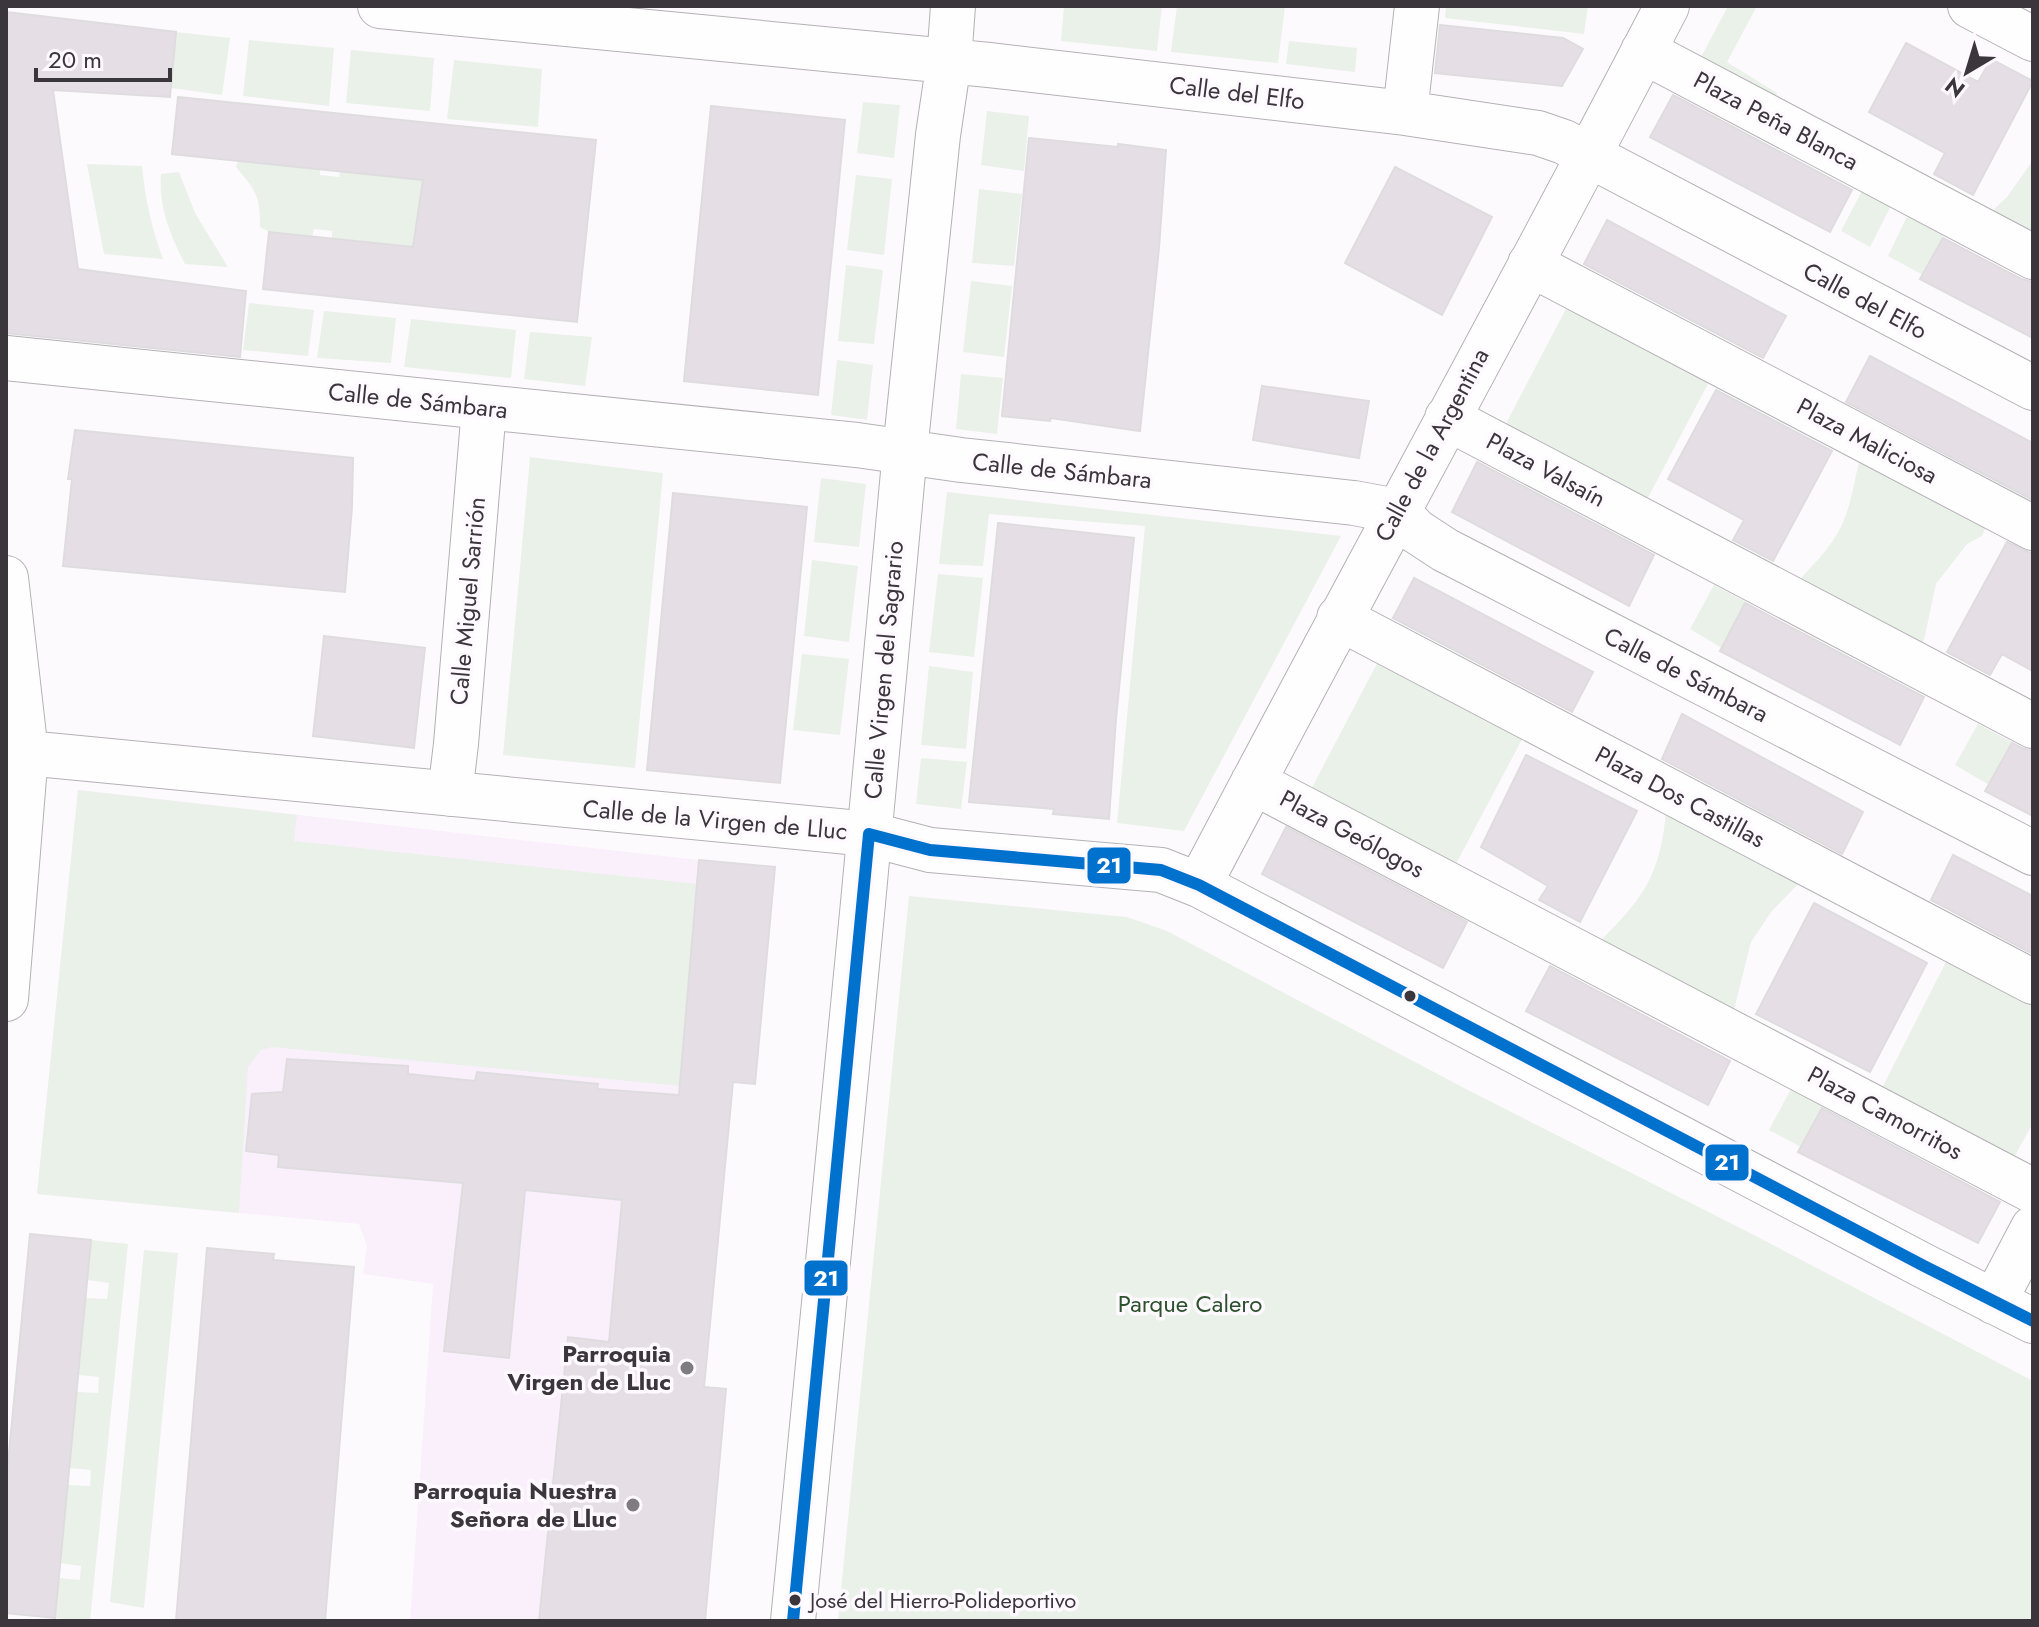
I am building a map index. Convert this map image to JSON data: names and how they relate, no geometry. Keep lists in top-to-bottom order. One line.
{"streets":{"street":["Calle del Elfo","Plaza Peña Blanca","Calle de Sámbara","Plaza Maliciosa","Calle de la Argentina","Plaza Valsaín","Calle Miguel Sarrión","Calle Virgen del Sagrario","Plaza Dos Castillas","Calle de la Virgen de Lluc","Plaza Geólogos","Plaza Camorritos"]},"crossings":[["Calle del Elfo","Calle de la Argentina"],["Calle del Elfo","Calle Virgen del Sagrario"],["Plaza Peña Blanca","Calle de la Argentina"],["Calle de Sámbara","Calle de la Argentina"],["Calle de Sámbara","Calle Miguel Sarrión"],["Calle de Sámbara","Calle Virgen del Sagrario"],["Plaza Maliciosa","Calle de la Argentina"],["Calle de la Argentina","Plaza Valsaín"],["Calle de la Argentina","Plaza Dos Castillas"],["Calle de la Argentina","Calle de la Virgen de Lluc"],["Calle de la Argentina","Plaza Geólogos"],["Calle Miguel Sarrión","Calle de la Virgen de Lluc"],["Calle Virgen del Sagrario","Calle de la Virgen de Lluc"],["Plaza Geólogos","Plaza Camorritos"]],"parks":["Parque Calero"],"places":["Parroquia Virgen de Lluc","Parroquia Nuestra Señora de Lluc","José del Hierro-Polideportivo"],"lines":["transit line 21"],"scale_bar":"20 m","north":"bottom left"}
